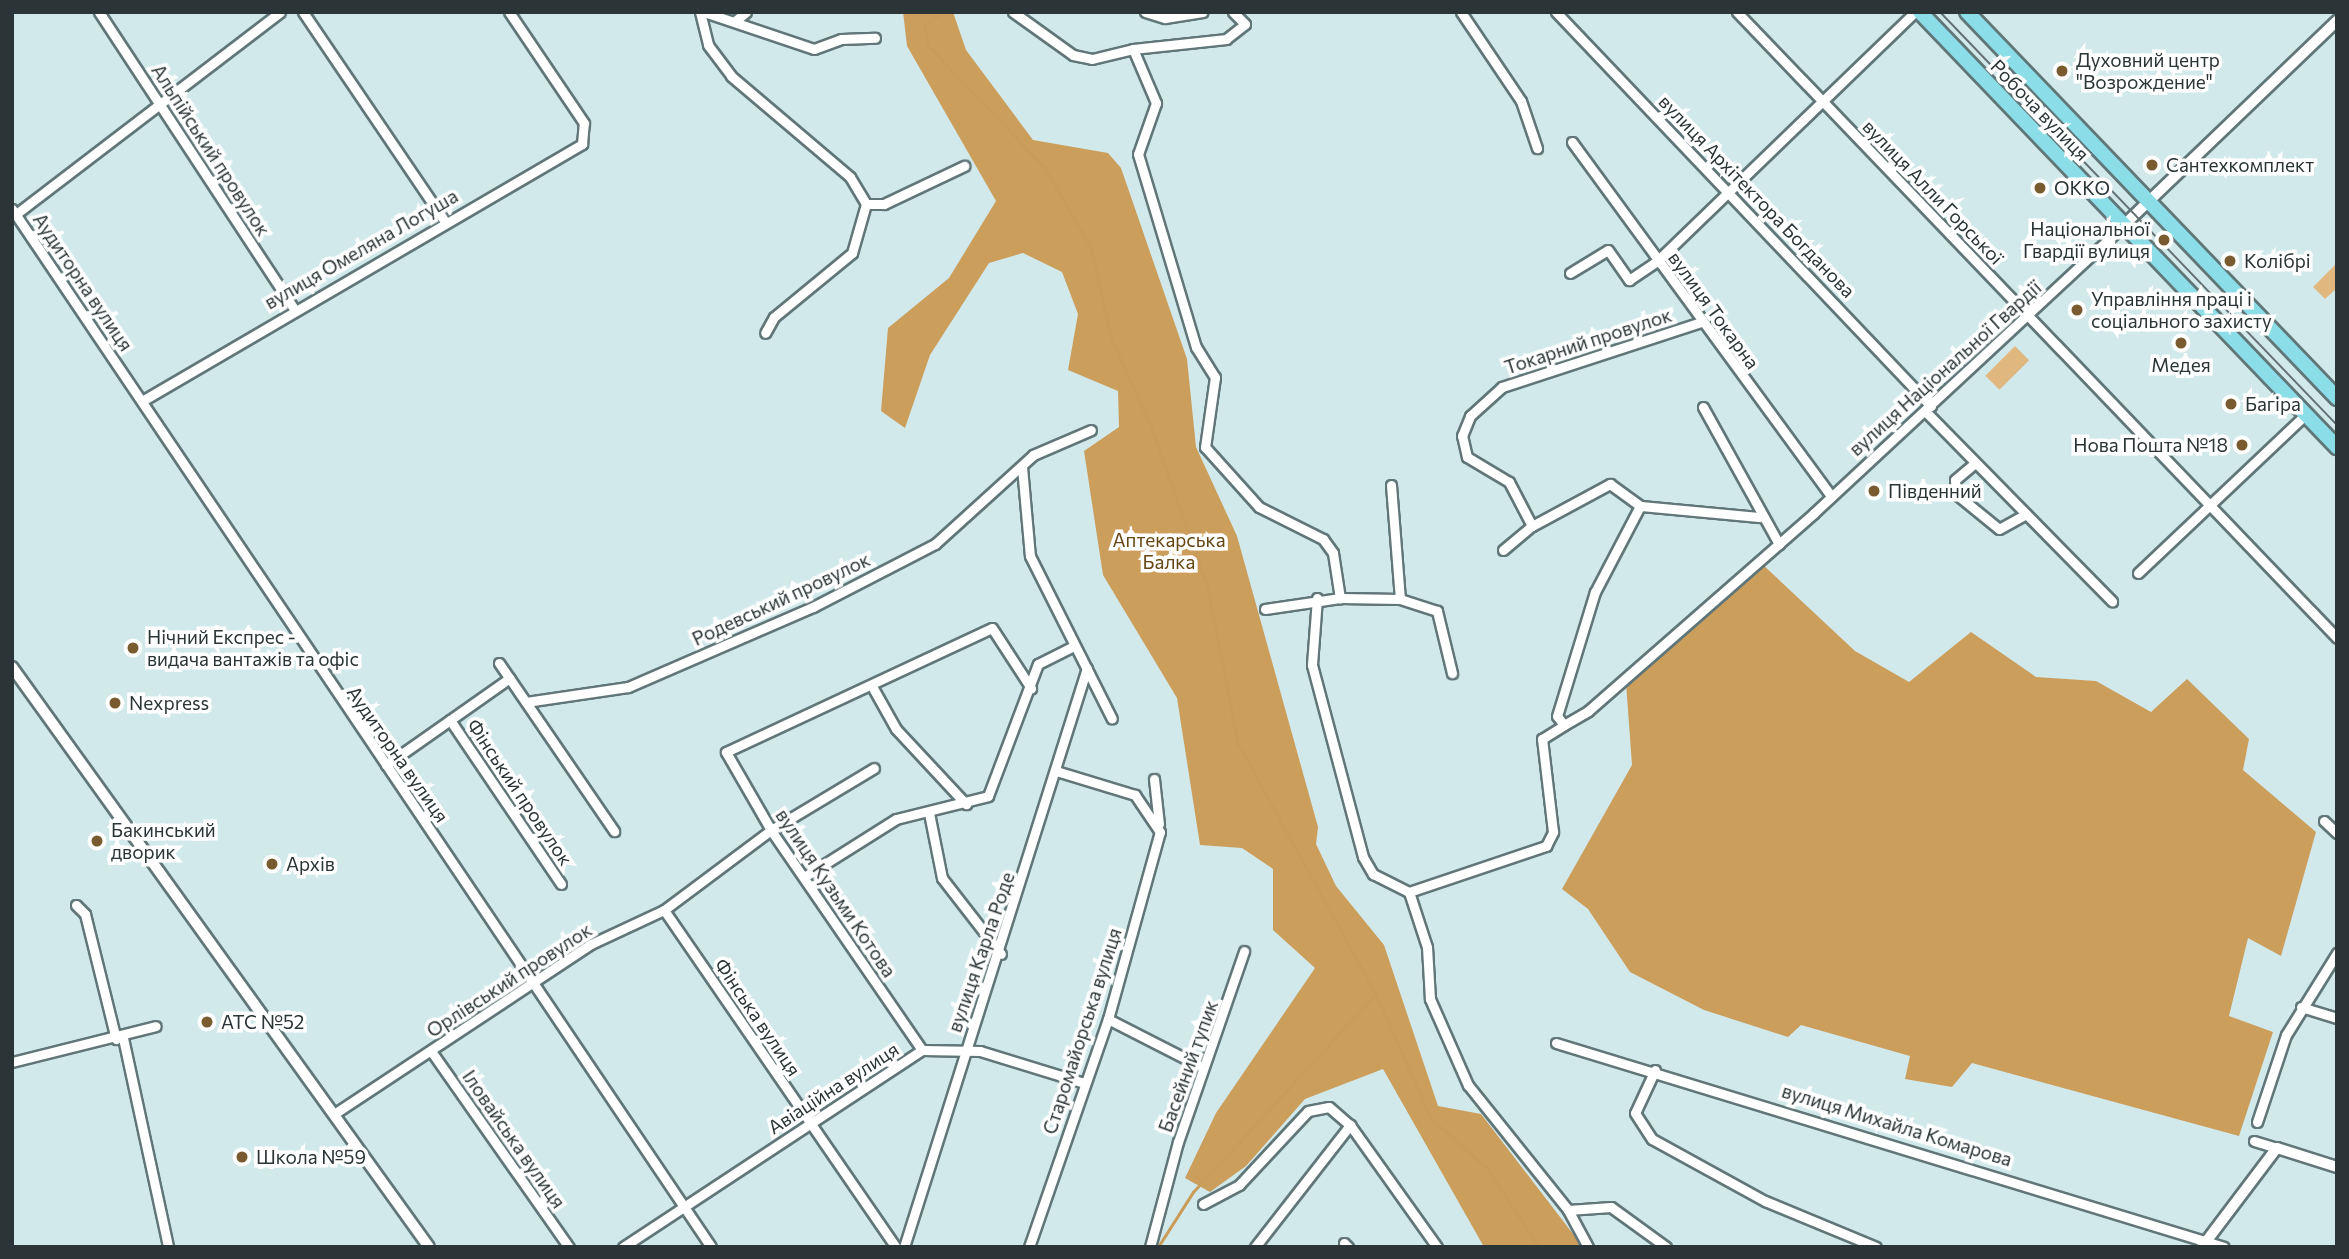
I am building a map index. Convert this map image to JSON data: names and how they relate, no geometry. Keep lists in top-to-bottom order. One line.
{"streets":{"main road":["Робоча вулиця"],"street":["Альпійський провулок","вулиця Алли Горської","вулиця Архітектора Богданова","вулиця Омеляна Логуша","Аудиторна вулиця","вулиця Токарна","Токарний провулок","вулиця Національної Гвардії","Родевський провулок","Фінський провулок","вулиця Кузьми Котова","вулиця Карла Роде","Орлівський провулок","Фінська вулиця","Старомайорська вулиця","Басейний тупик","Авіаційна вулиця","вулиця Михайла Комарова","Іловайська вулиця"]},"crossings":[["Робоча вулиця","вулиця Національної Гвардії"],["Альпійський провулок","вулиця Омеляна Логуша"],["вулиця Алли Горської","вулиця Національної Гвардії"],["вулиця Архітектора Богданова","вулиця Національної Гвардії"],["вулиця Омеляна Логуша","Аудиторна вулиця"],["Аудиторна вулиця","Фінський провулок"],["Аудиторна вулиця","Орлівський провулок"],["Аудиторна вулиця","Авіаційна вулиця"],["вулиця Токарна","Токарний провулок"],["вулиця Токарна","вулиця Національної Гвардії"],["вулиця Кузьми Котова","Орлівський провулок"],["вулиця Кузьми Котова","Авіаційна вулиця"],["вулиця Карла Роде","Авіаційна вулиця"],["Орлівський провулок","Фінська вулиця"],["Орлівський провулок","Іловайська вулиця"],["Фінська вулиця","Авіаційна вулиця"],["Старомайорська вулиця","Авіаційна вулиця"]],"parks":["Аптекарська Балка"],"places":["Духовний центр \"Возрождение\"","Сантехкомплект","ОККО","Національної Гвардії вулиця","Колібрі","Управління праці і соціального захисту","Медея","Багіра","Нова Пошта №18","Південний","Нічний Експрес - видача вантажів та офіс","Nexpress","Бакинський дворик","Архів","АТС №52","Школа №59"]}
